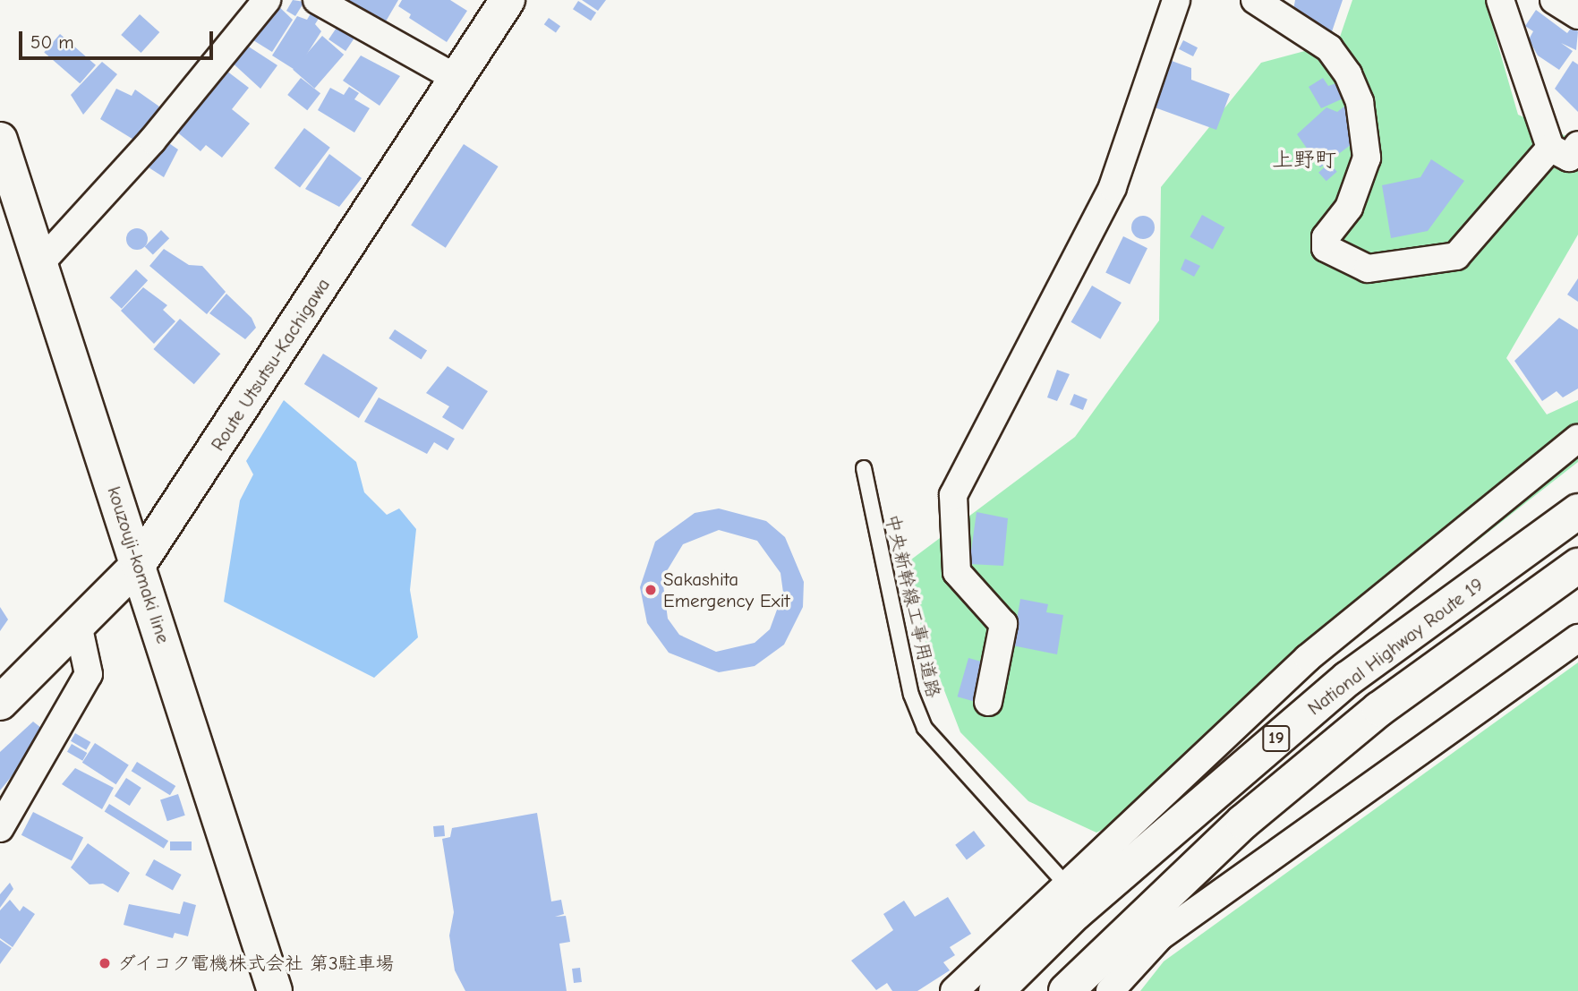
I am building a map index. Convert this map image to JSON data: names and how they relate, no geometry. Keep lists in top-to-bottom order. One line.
{"streets":{"main road":["Route Utsutsu-Kachigawa","kouzouji-komaki line","National Highway Route 19","19"],"lane":["中央新幹線工事用道路"]},"crossings":[["Route Utsutsu-Kachigawa","kouzouji-komaki line"]],"districts":["上野町"],"places":["Sakashita Emergency Exit","ダイコク電機株式会社 第3駐車場"],"scale_bar":"50 m"}
